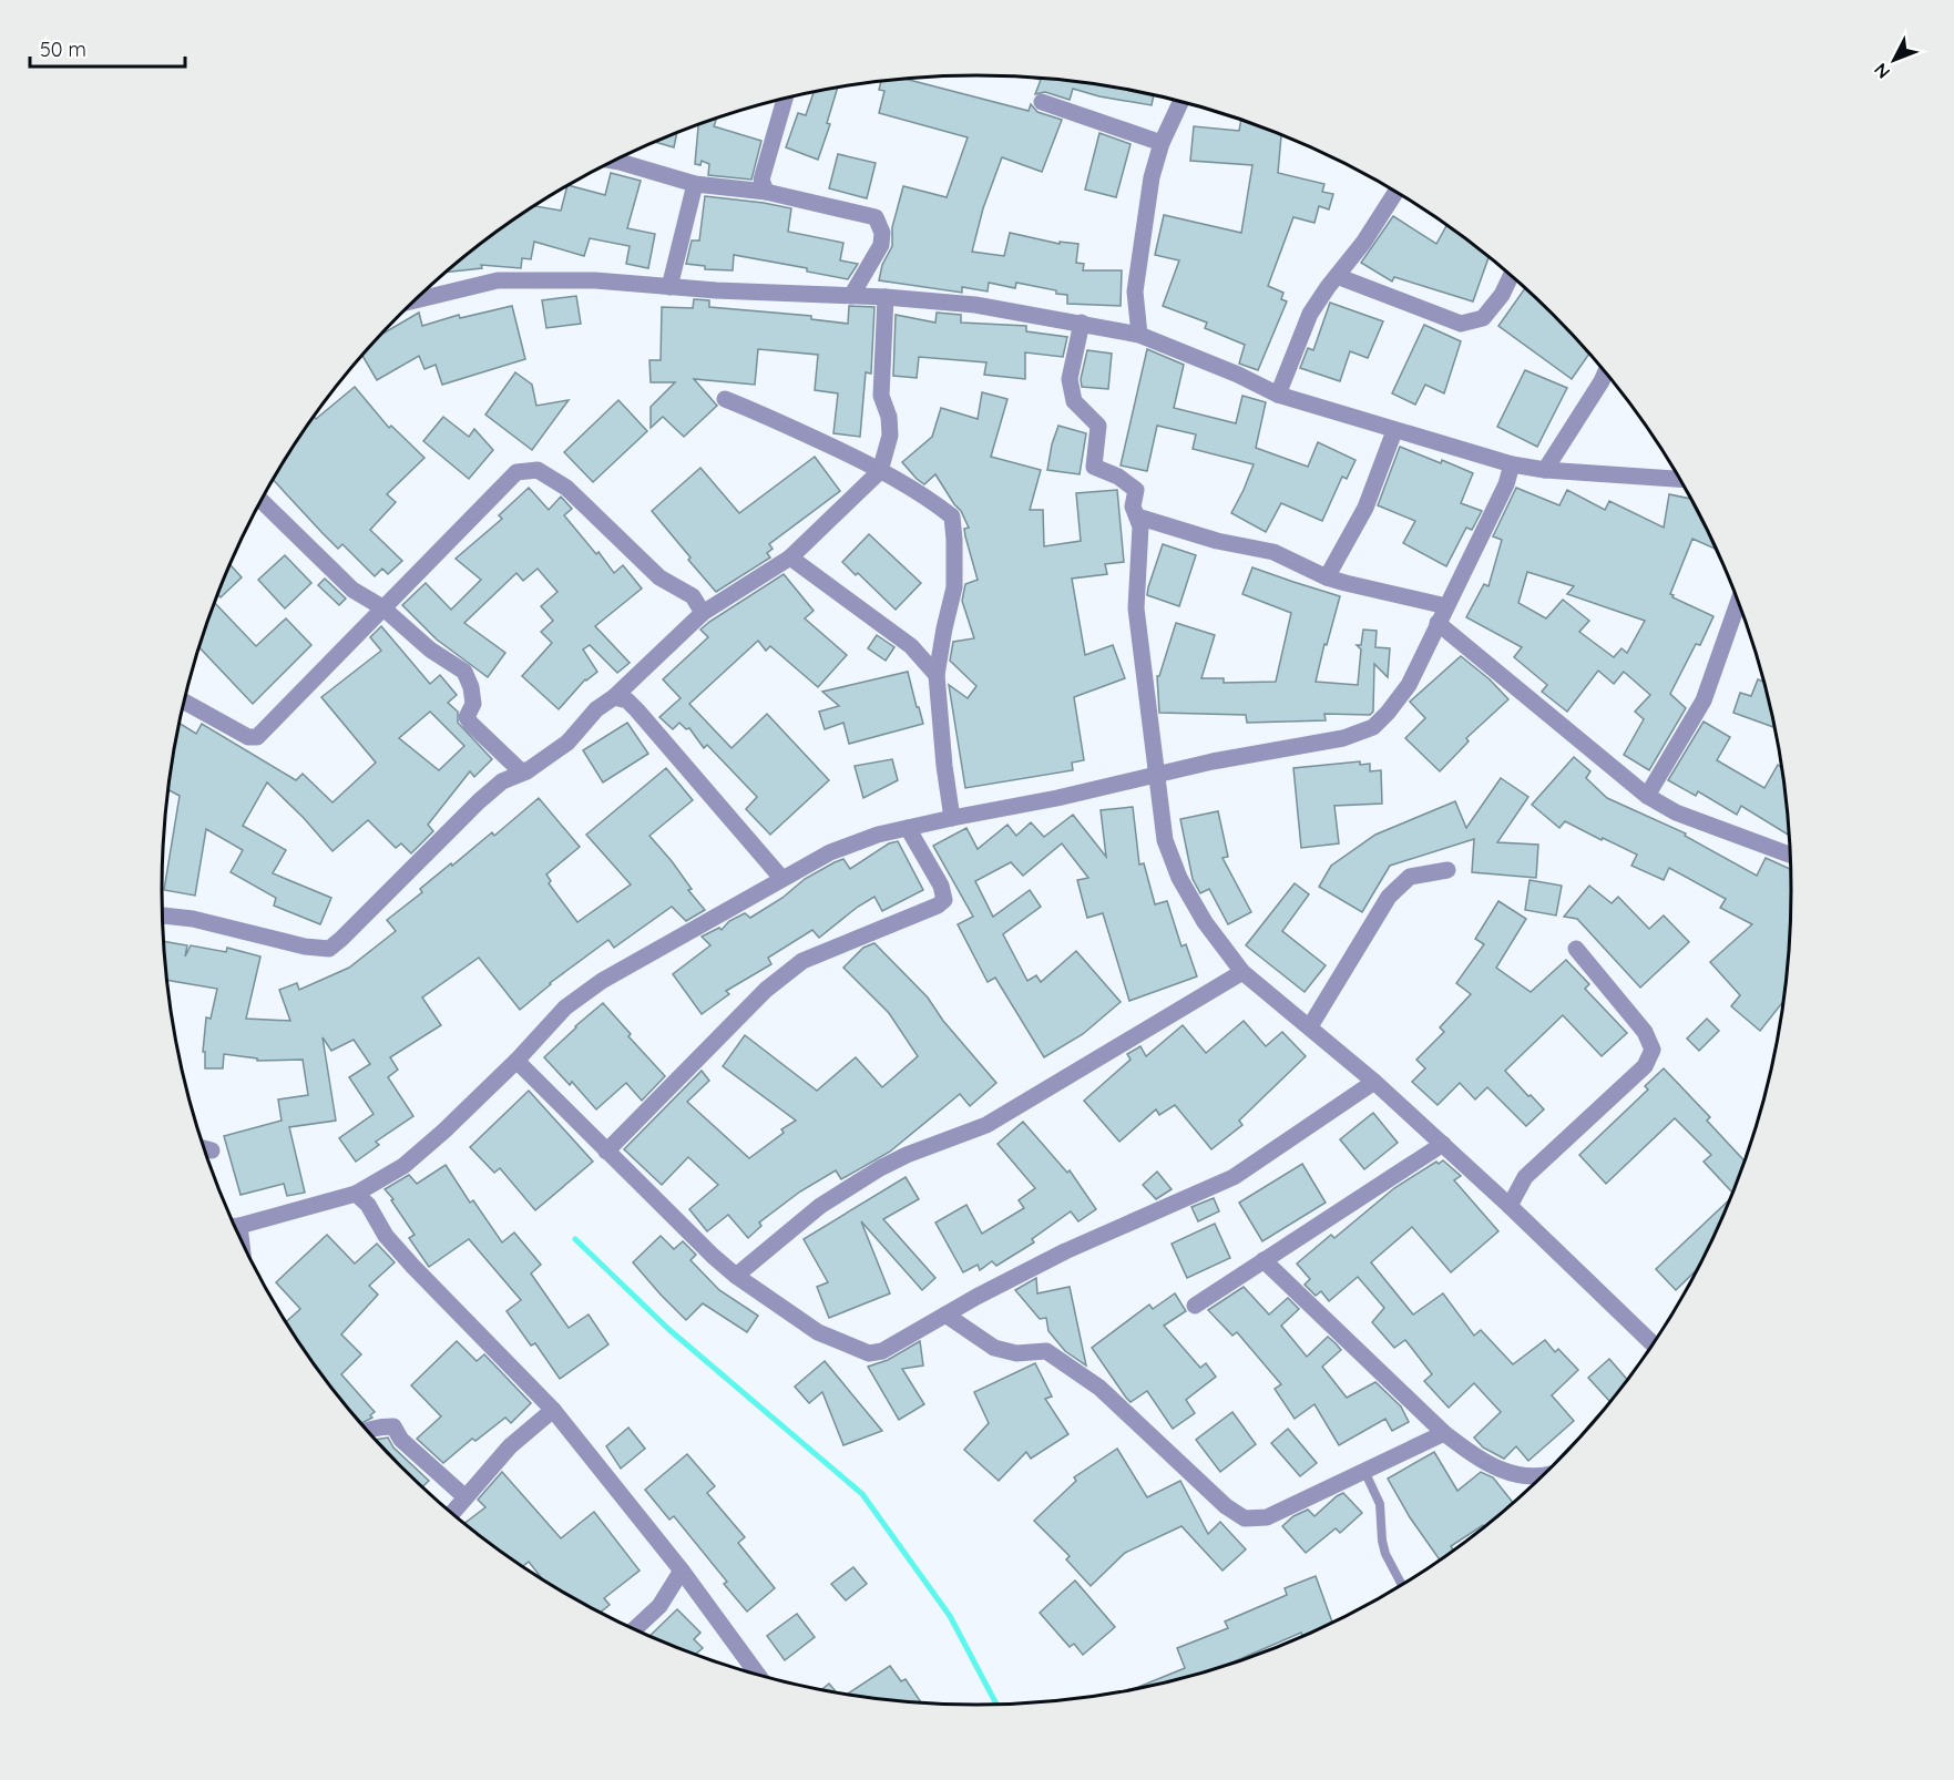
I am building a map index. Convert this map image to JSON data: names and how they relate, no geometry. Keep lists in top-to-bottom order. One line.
{"scale_bar":"50 m","north":"bottom left"}
